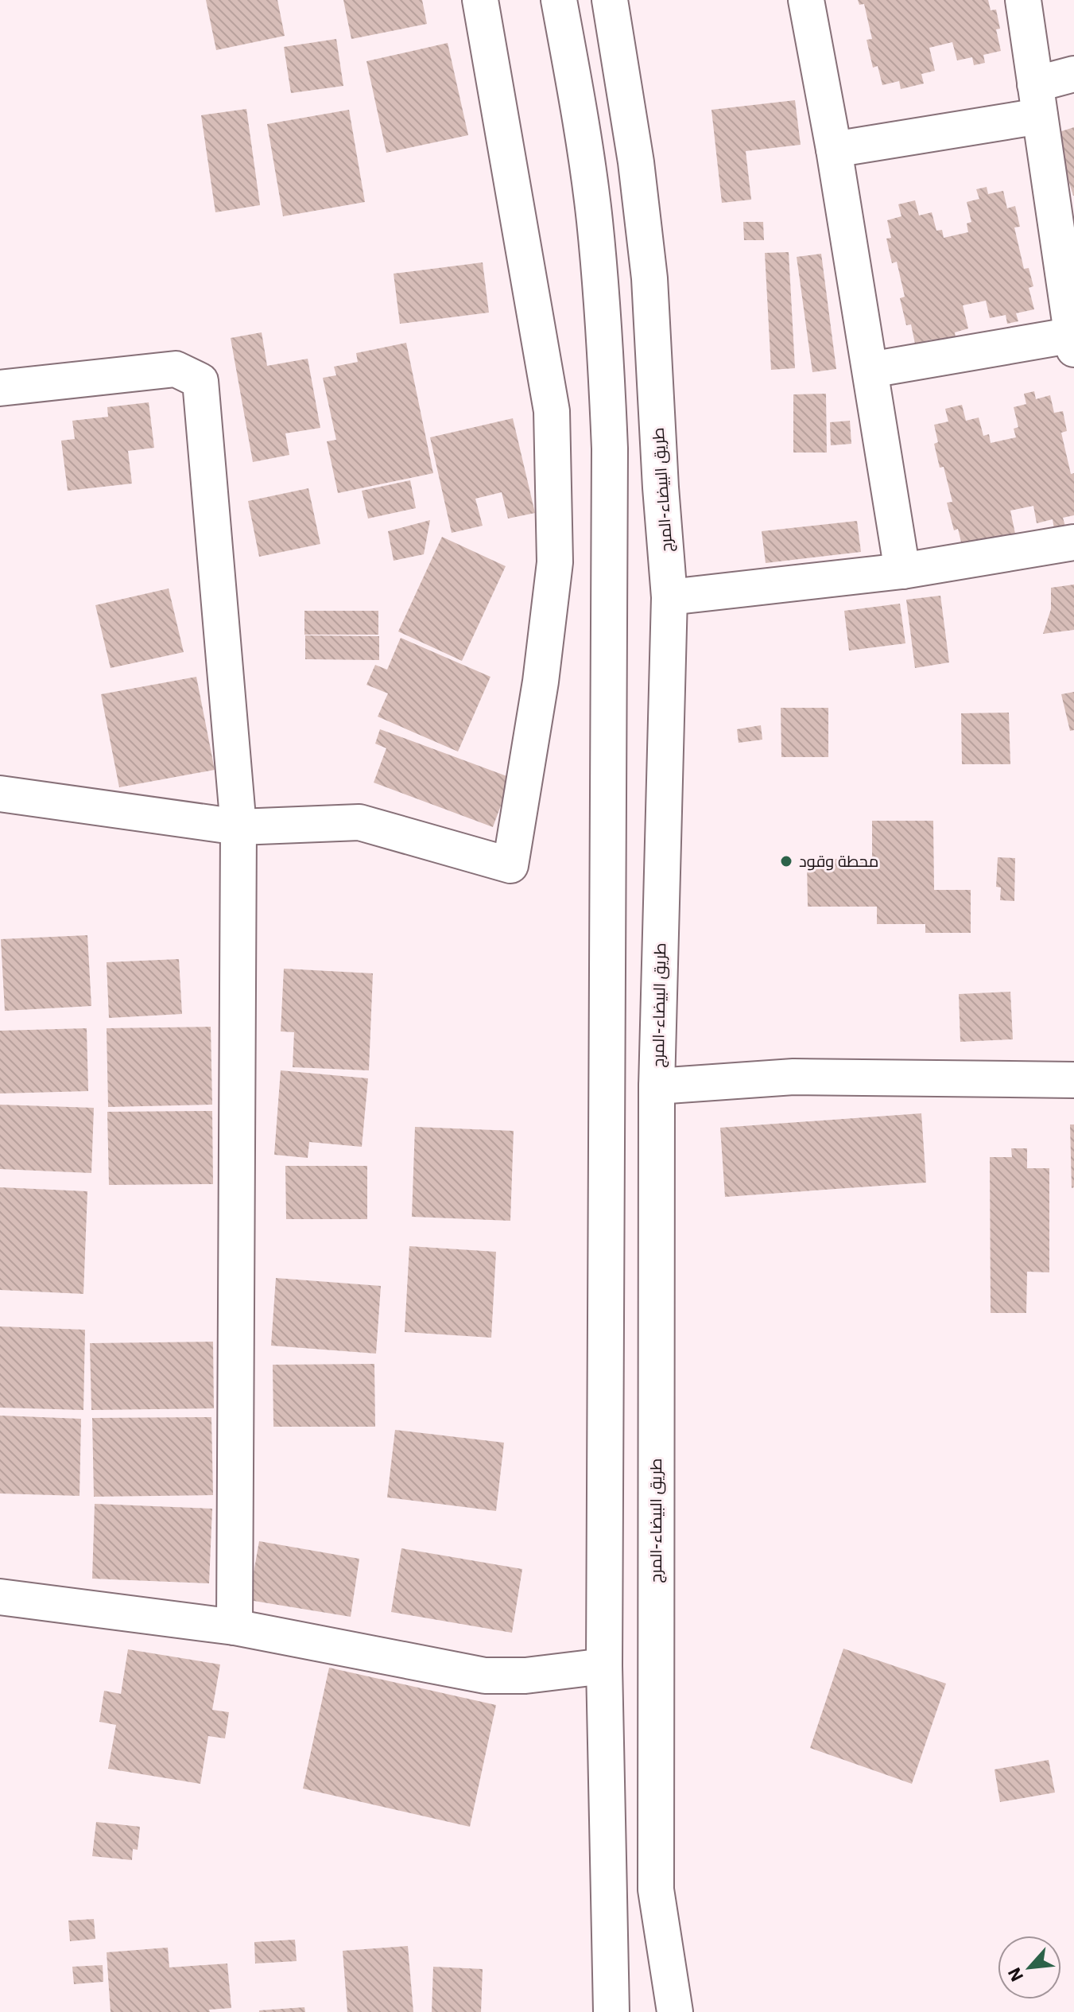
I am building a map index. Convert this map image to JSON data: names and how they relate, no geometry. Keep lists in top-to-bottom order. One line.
{"streets":{"main road":["طريق البيضاء-المرج"]},"places":["محطة وقود"],"north":"bottom left"}
